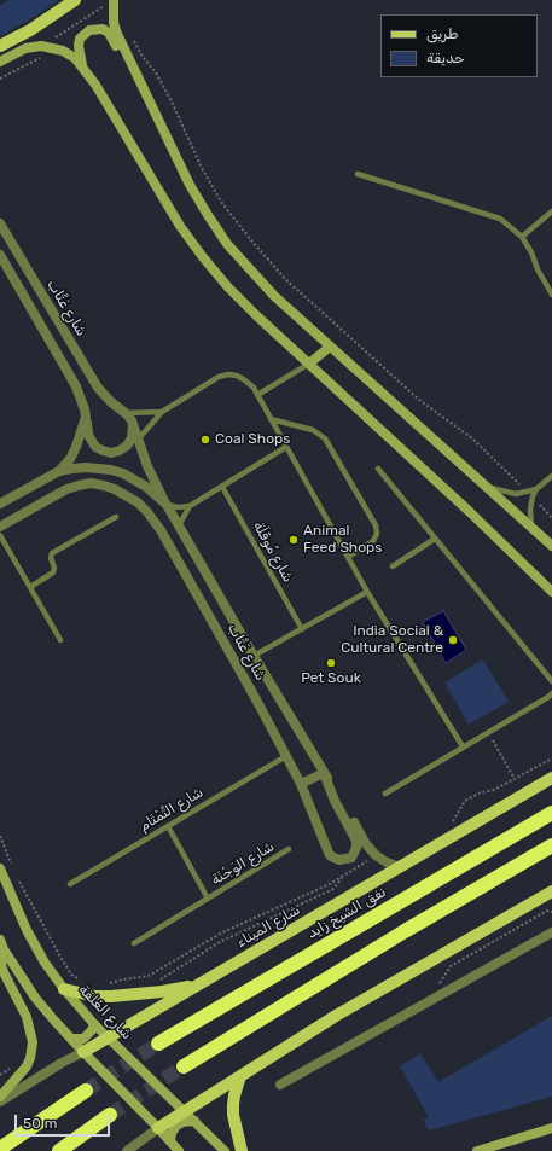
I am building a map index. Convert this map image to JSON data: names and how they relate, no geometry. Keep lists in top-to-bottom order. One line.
{"streets":{"highway":["نفق الشيخ زايد"],"main road":["شارع الميناء","شارع الغَلقة"],"street":["شارع عَتَّاب"],"lane":["شارع مُوقَلَة","شارع التَّمْتَام","شارع الوَجْنَة"]},"crossings":[["شارع عَتَّاب","شارع التَّمْتَام"],["شارع عَتَّاب","شارع الميناء"],["شارع التَّمْتَام","شارع الوَجْنَة"],["شارع الميناء","شارع الغَلقة"]],"places":["Coal Shops","Animal Feed Shops","India Social & Cultural Centre","Pet Souk"],"legend":["طريق","حديقة"],"scale_bar":"50 m"}
